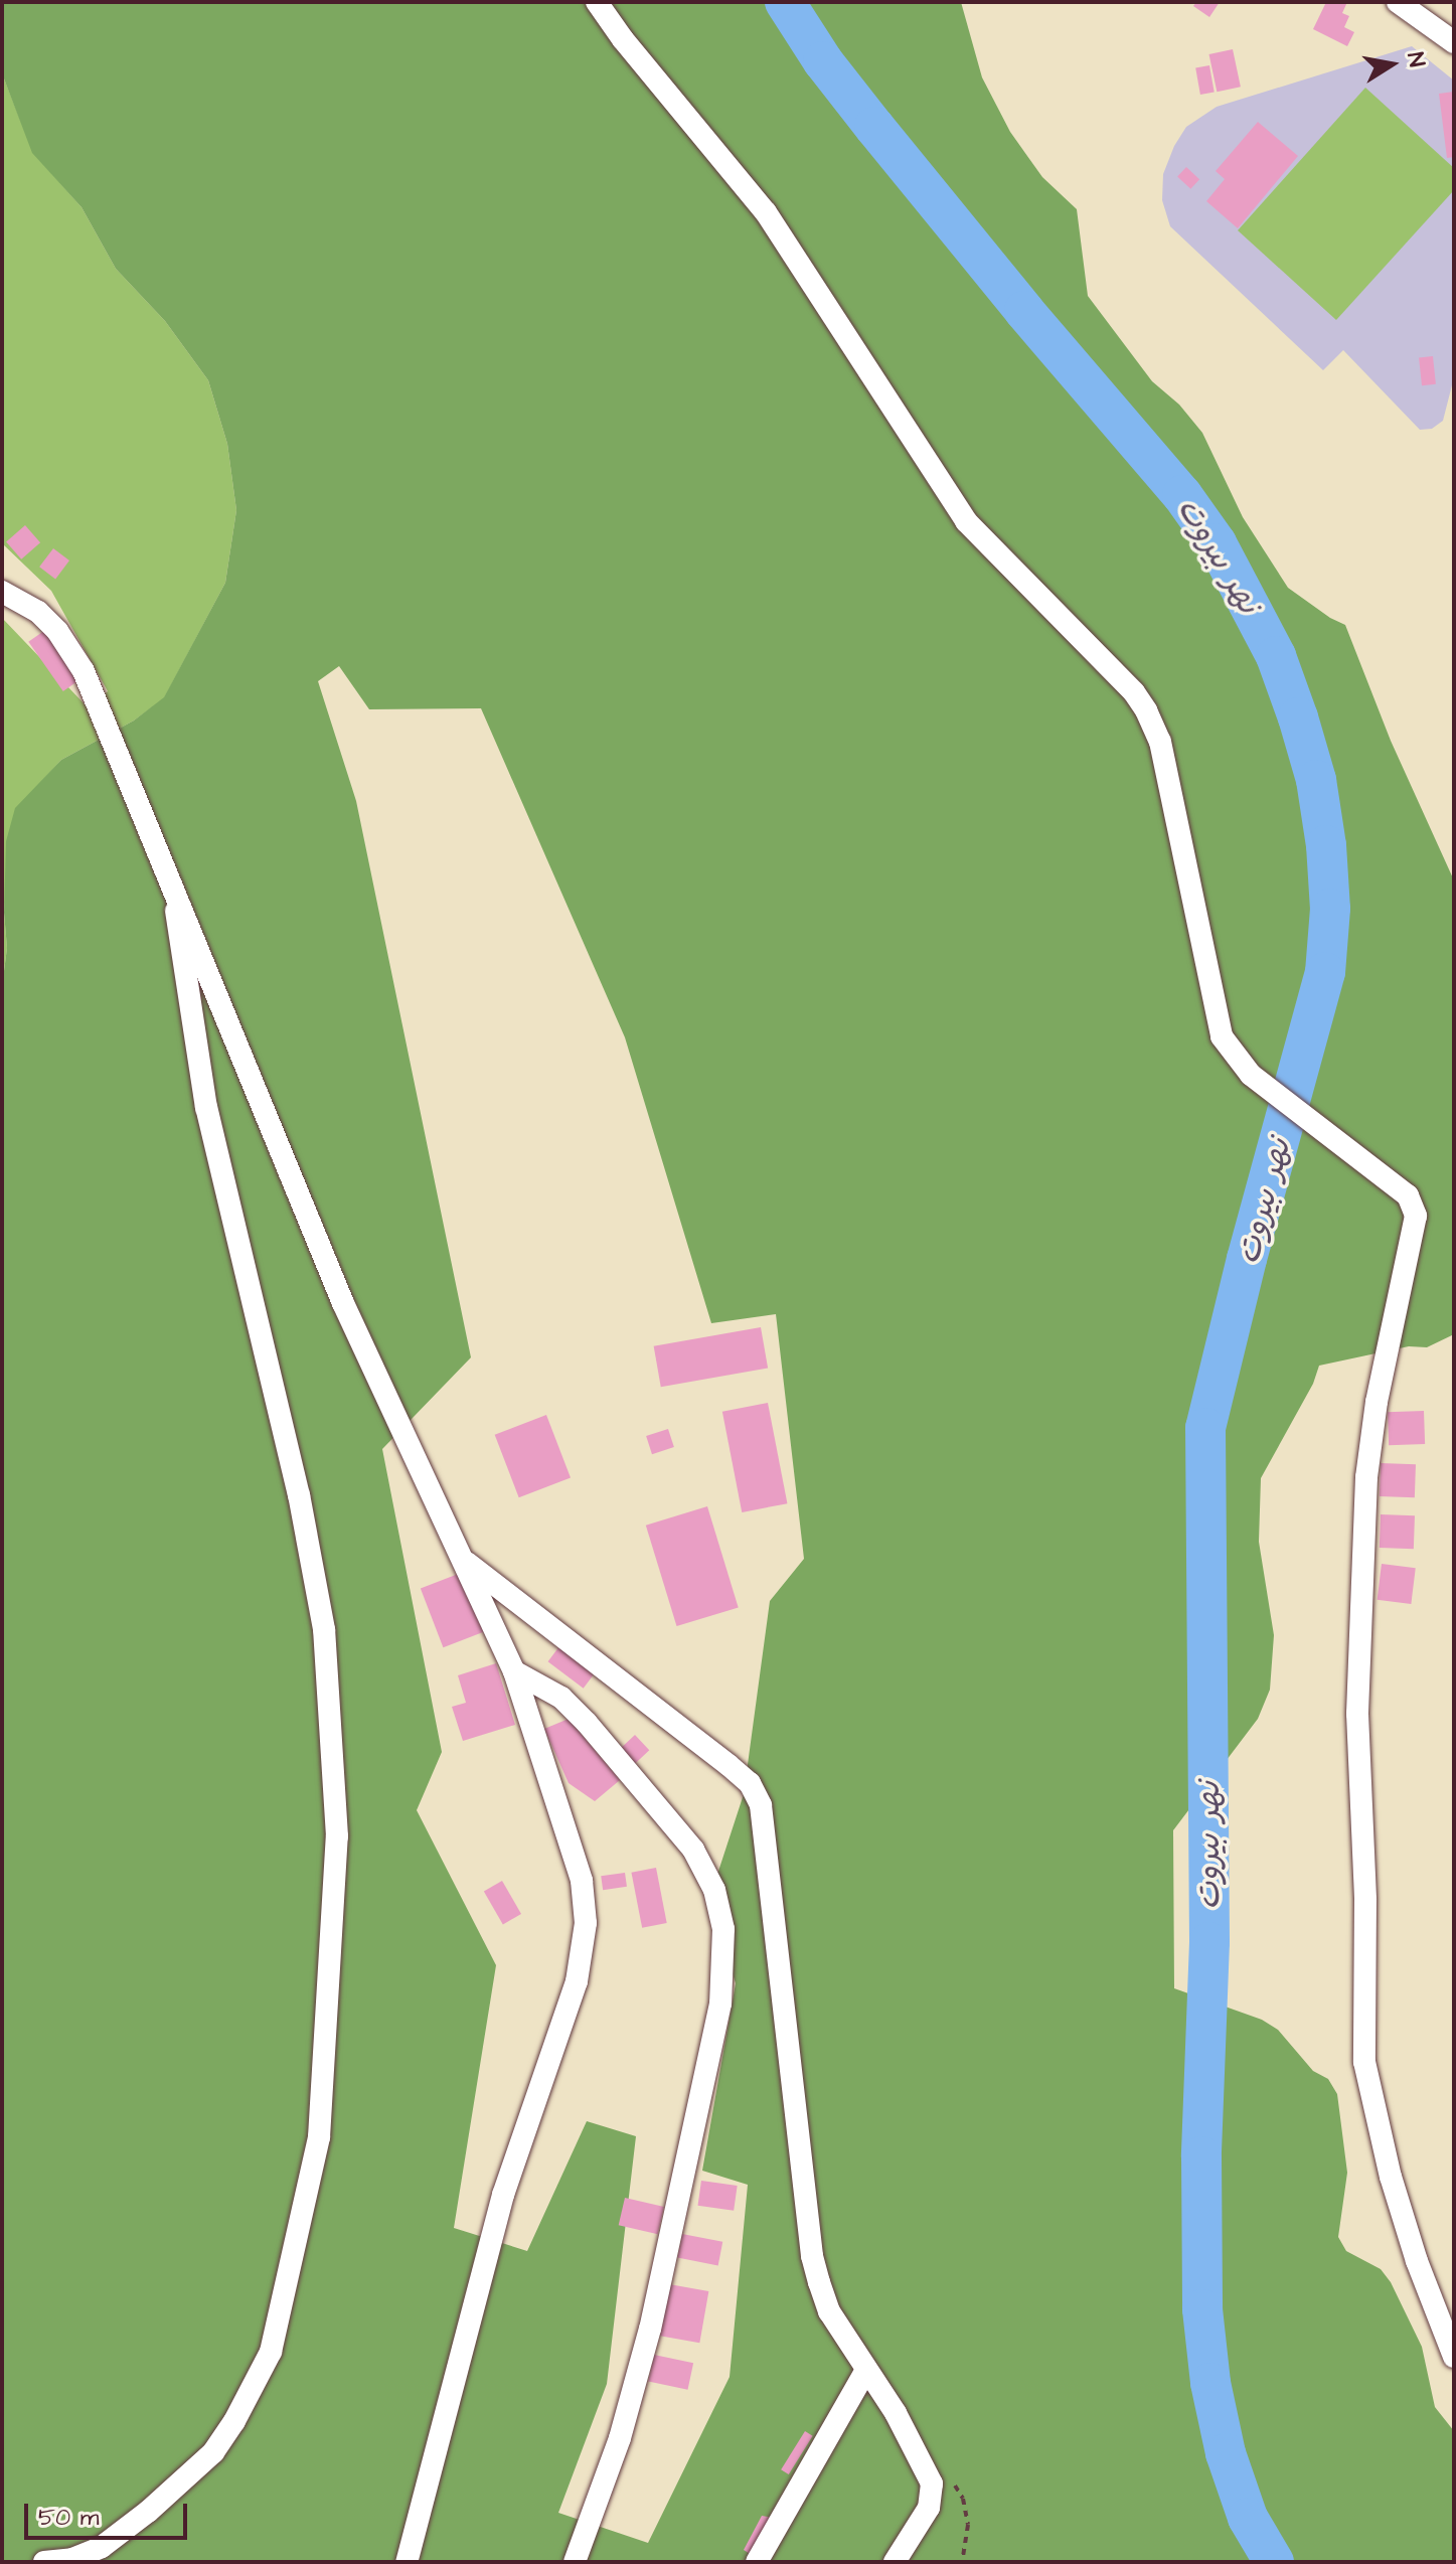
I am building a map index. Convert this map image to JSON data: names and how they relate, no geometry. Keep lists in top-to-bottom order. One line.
{"water":["نهر بيروت"],"scale_bar":"50 m","north":"right"}
